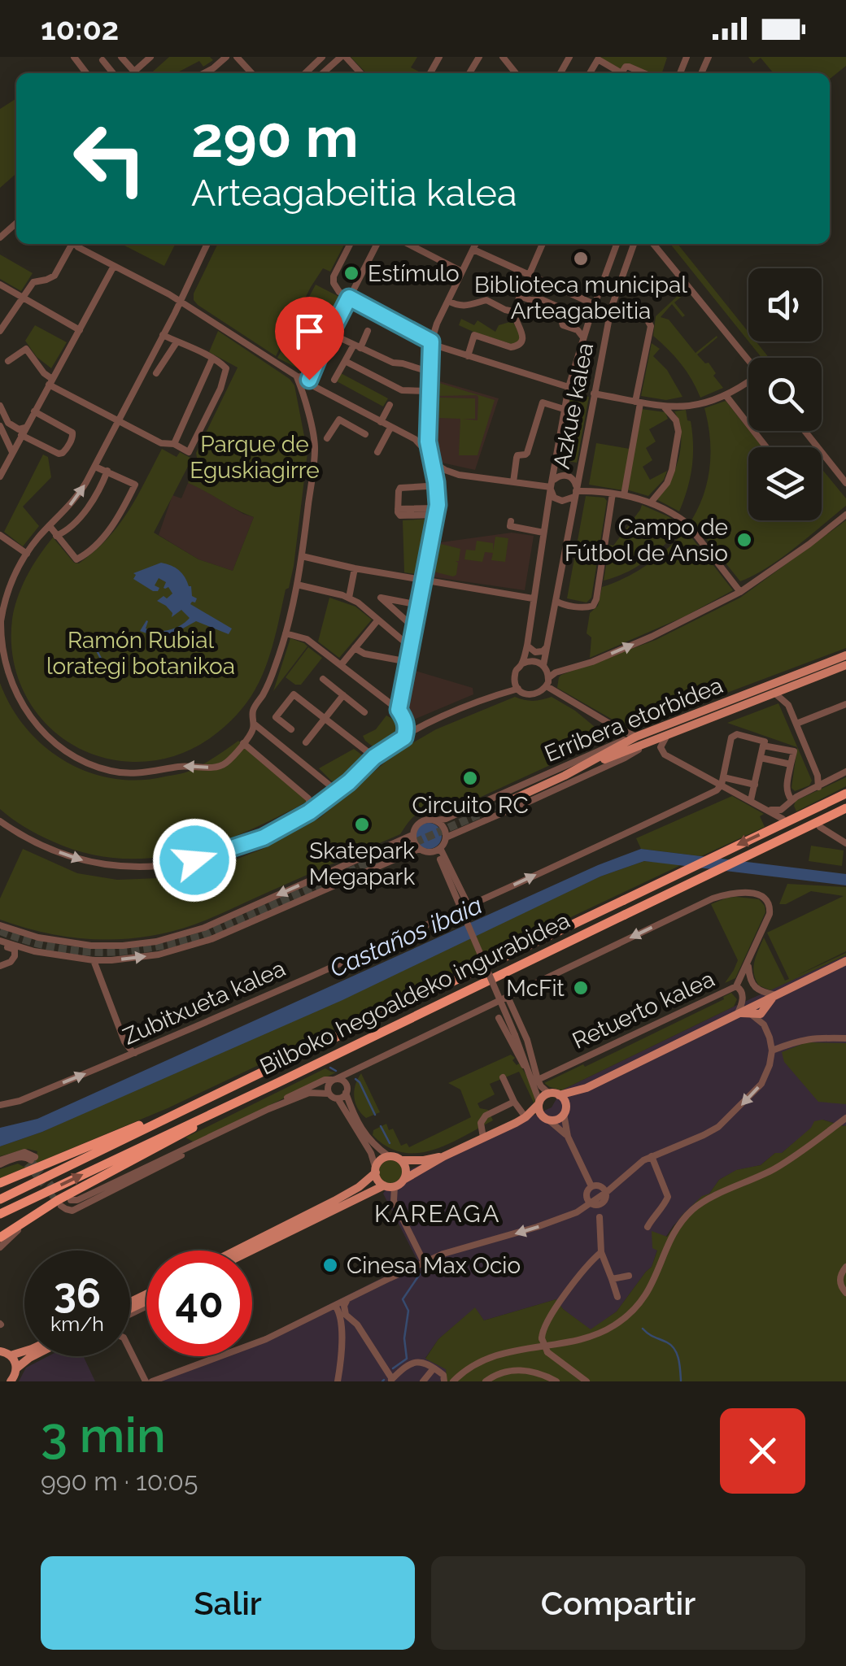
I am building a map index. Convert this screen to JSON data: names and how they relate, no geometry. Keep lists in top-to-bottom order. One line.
{"streets":{"highway":["Bilboko hegoaldeko ingurabidea"],"main road":["Erribera etorbidea","Retuerto kalea"],"street":["Azkue kalea","Zubitxueta kalea"]},"one_way":["Zubitxueta kalea"],"districts":["KAREAGA"],"water":["Castaños ibaia"],"parks":["Parque de Eguskiagirre","Ramón Rubial lorategi botanikoa"],"places":["Biblioteca municipal Arteagabeitia","Estímulo","Campo de Fútbol de Ansio","Circuito RC","Skatepark Megapark","McFit","Cinesa Max Ocio"],"page":{"status":"10:02","turn":["290 m","Arteagabeitia kalea"],"speed":"36 km/h","limit":"40","heading":["3 min","990 m · 10:05"],"buttons":["Salir","Compartir"]}}
